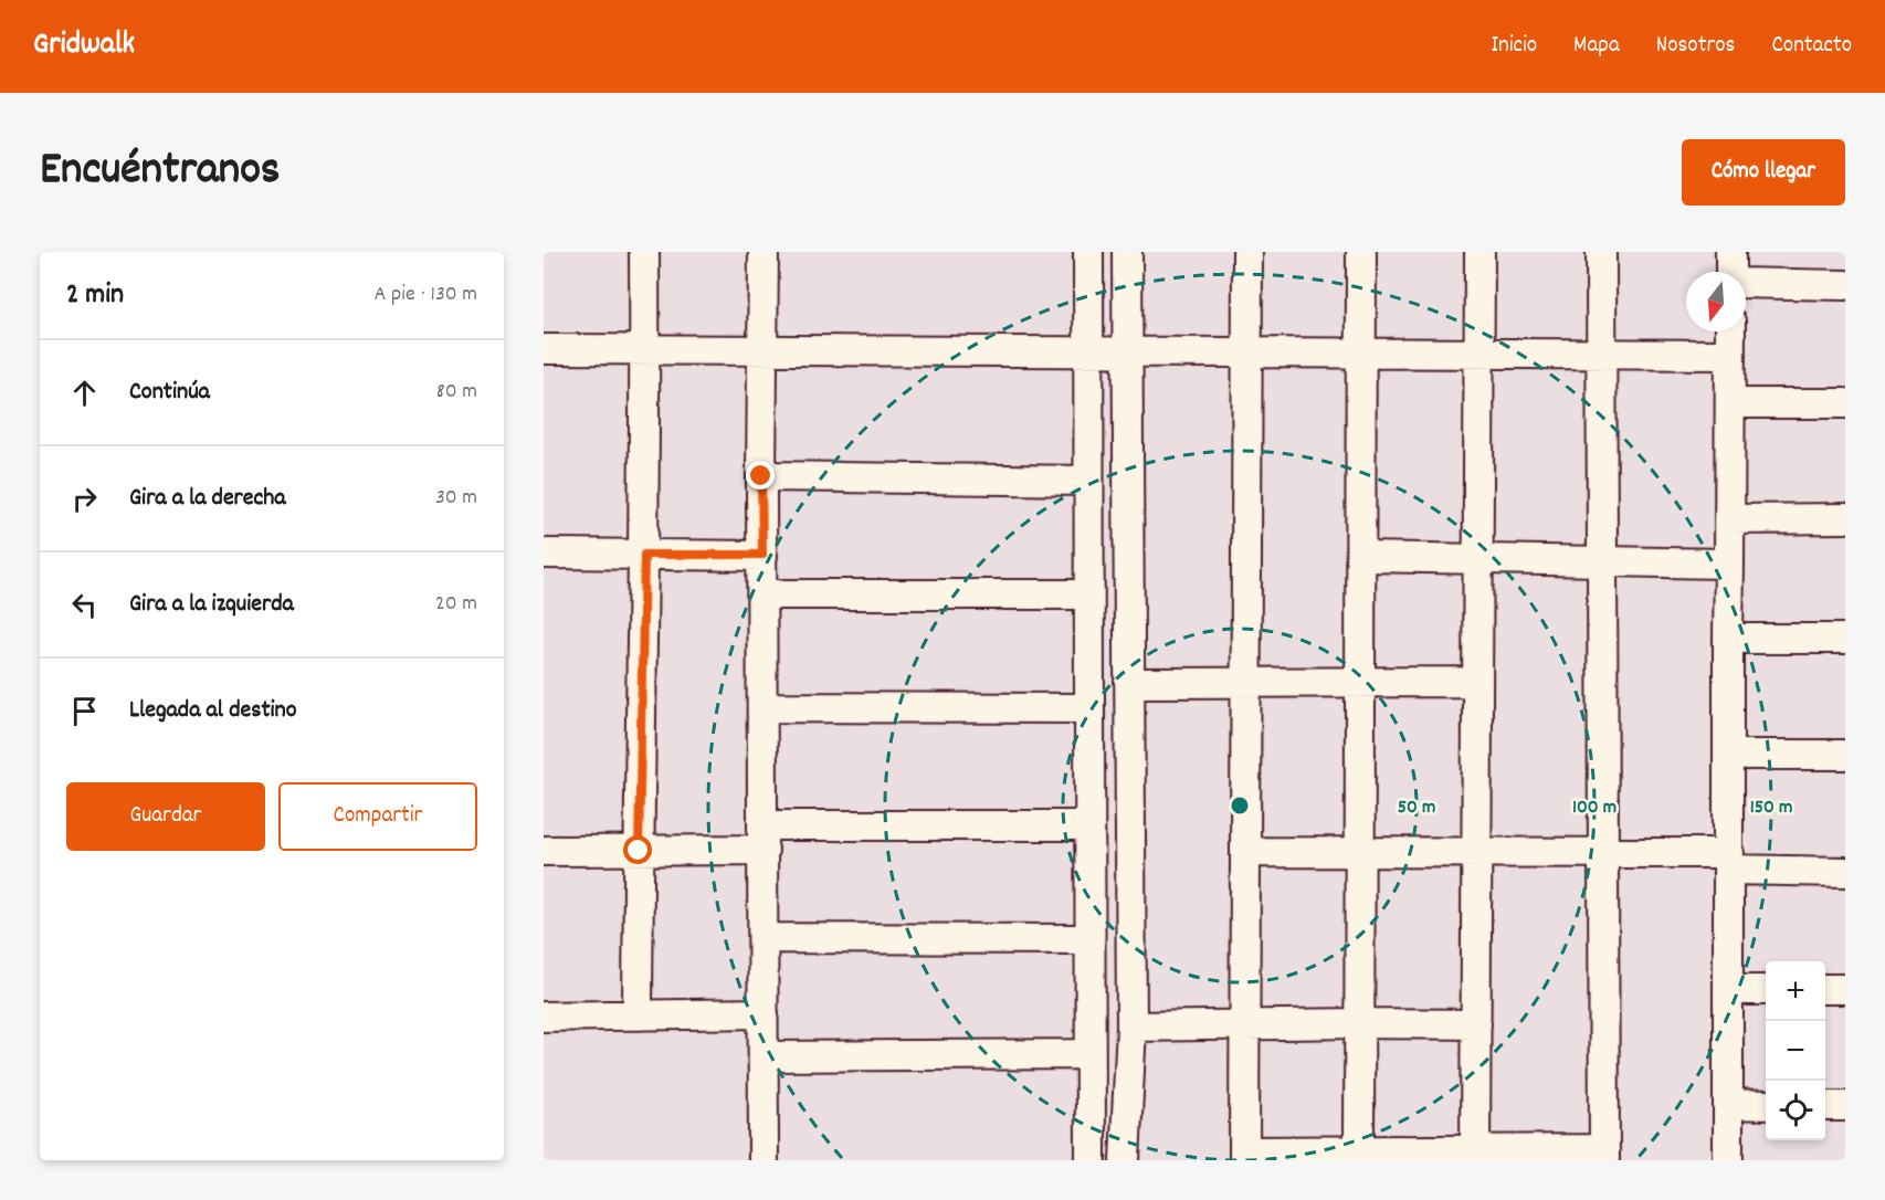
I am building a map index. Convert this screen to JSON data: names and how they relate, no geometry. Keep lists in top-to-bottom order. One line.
{"north":"bottom","page":{"header":"Gridwalk","nav":["Inicio","Mapa","Nosotros","Contacto"],"title":"Encuéntranos","buttons":["Cómo llegar",["Guardar","Compartir"]],"heading":["2 min","A pie · 130 m"],"list":[["Continúa","80 m"],["Gira a la derecha","30 m"],["Gira a la izquierda","20 m"],"Llegada al destino"],"map_buttons":["+","−"]},"rings":["50 m","100 m","150 m"]}
